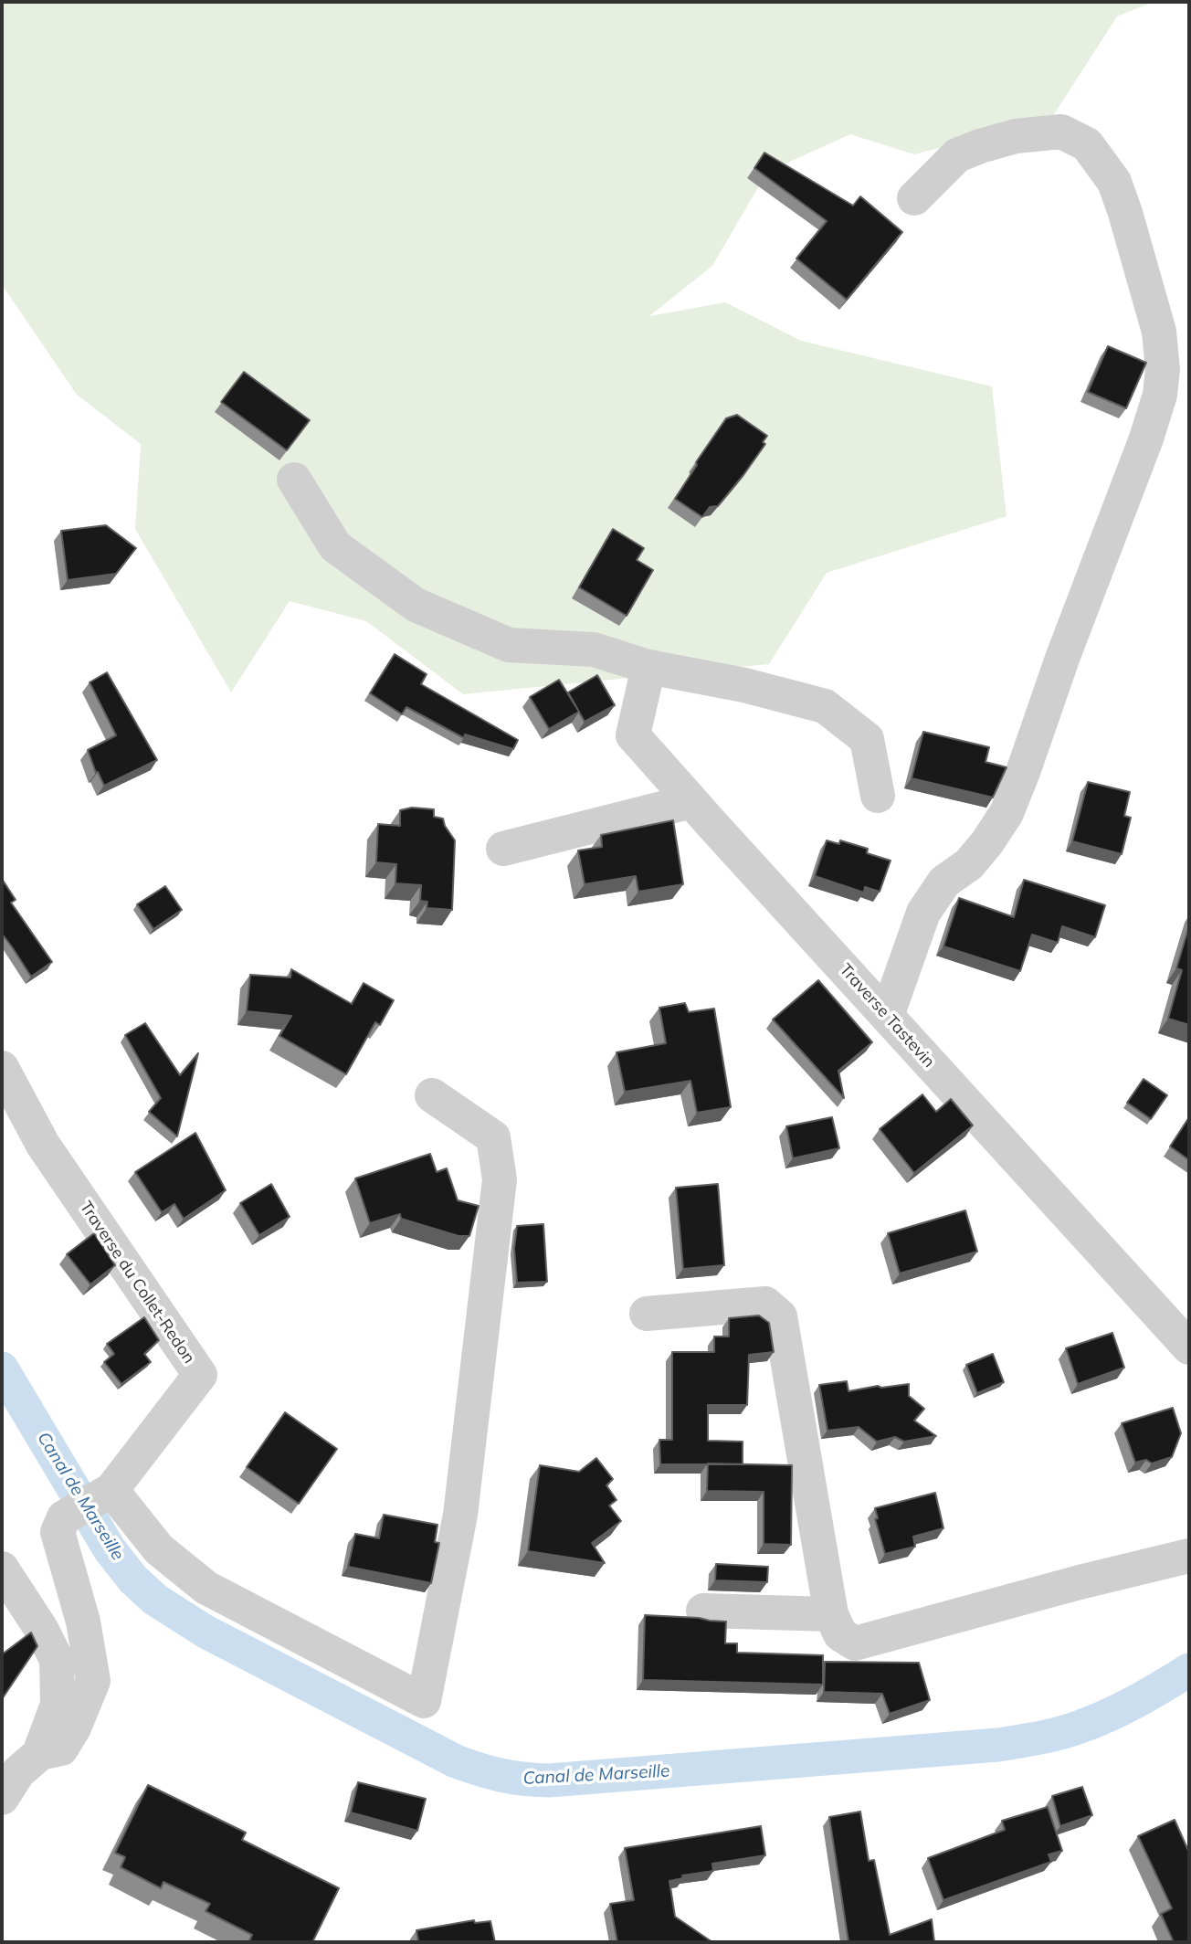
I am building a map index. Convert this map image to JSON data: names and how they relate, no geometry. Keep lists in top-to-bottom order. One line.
{"streets":{"street":["Traverse Tastevin","Traverse du Collet-Redon"]},"water":["Canal de Marseille"]}
